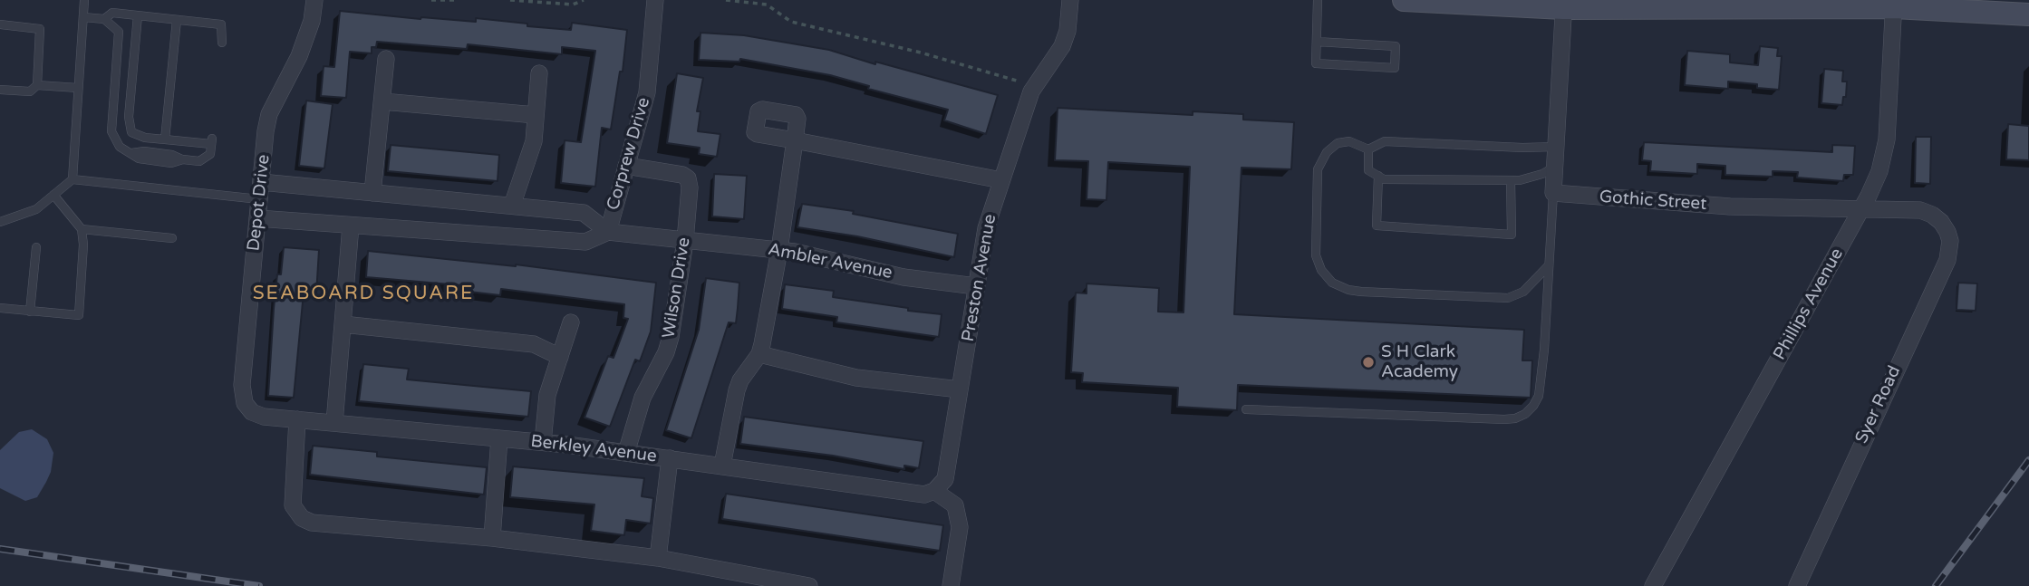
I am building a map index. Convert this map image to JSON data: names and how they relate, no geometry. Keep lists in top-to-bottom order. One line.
{"streets":{"street":["Corprew Drive","Gothic Street","Depot Drive","Ambler Avenue","Preston Avenue","Wilson Drive","Phillips Avenue","Syer Road","Berkley Avenue"]},"crossings":[["Corprew Drive","Ambler Avenue"],["Corprew Drive","Wilson Drive"],["Gothic Street","Phillips Avenue"],["Gothic Street","Syer Road"],["Depot Drive","Ambler Avenue"],["Depot Drive","Berkley Avenue"],["Ambler Avenue","Preston Avenue"],["Ambler Avenue","Wilson Drive"],["Preston Avenue","Berkley Avenue"],["Wilson Drive","Berkley Avenue"]],"districts":["SEABOARD SQUARE"],"places":["S H Clark Academy"]}
